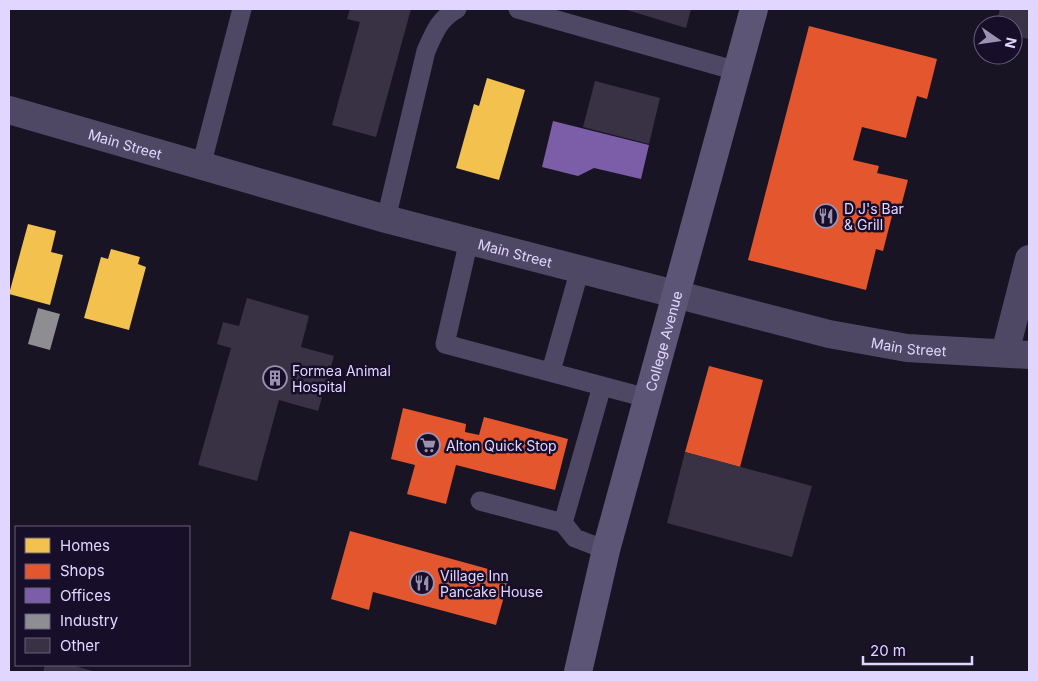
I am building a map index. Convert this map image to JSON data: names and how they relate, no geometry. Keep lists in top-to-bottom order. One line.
{"streets":{"main road":["College Avenue"],"street":["Main Street"]},"crossings":[["Main Street","College Avenue"]],"places":{"restaurant":["D J's Bar & Grill","Village Inn Pancake House"],"building":["Formea Animal Hospital"],"supermarket":["Alton Quick Stop"]},"legend":["Homes","Shops","Offices","Industry","Other"],"scale_bar":"20 m","north":"right"}
